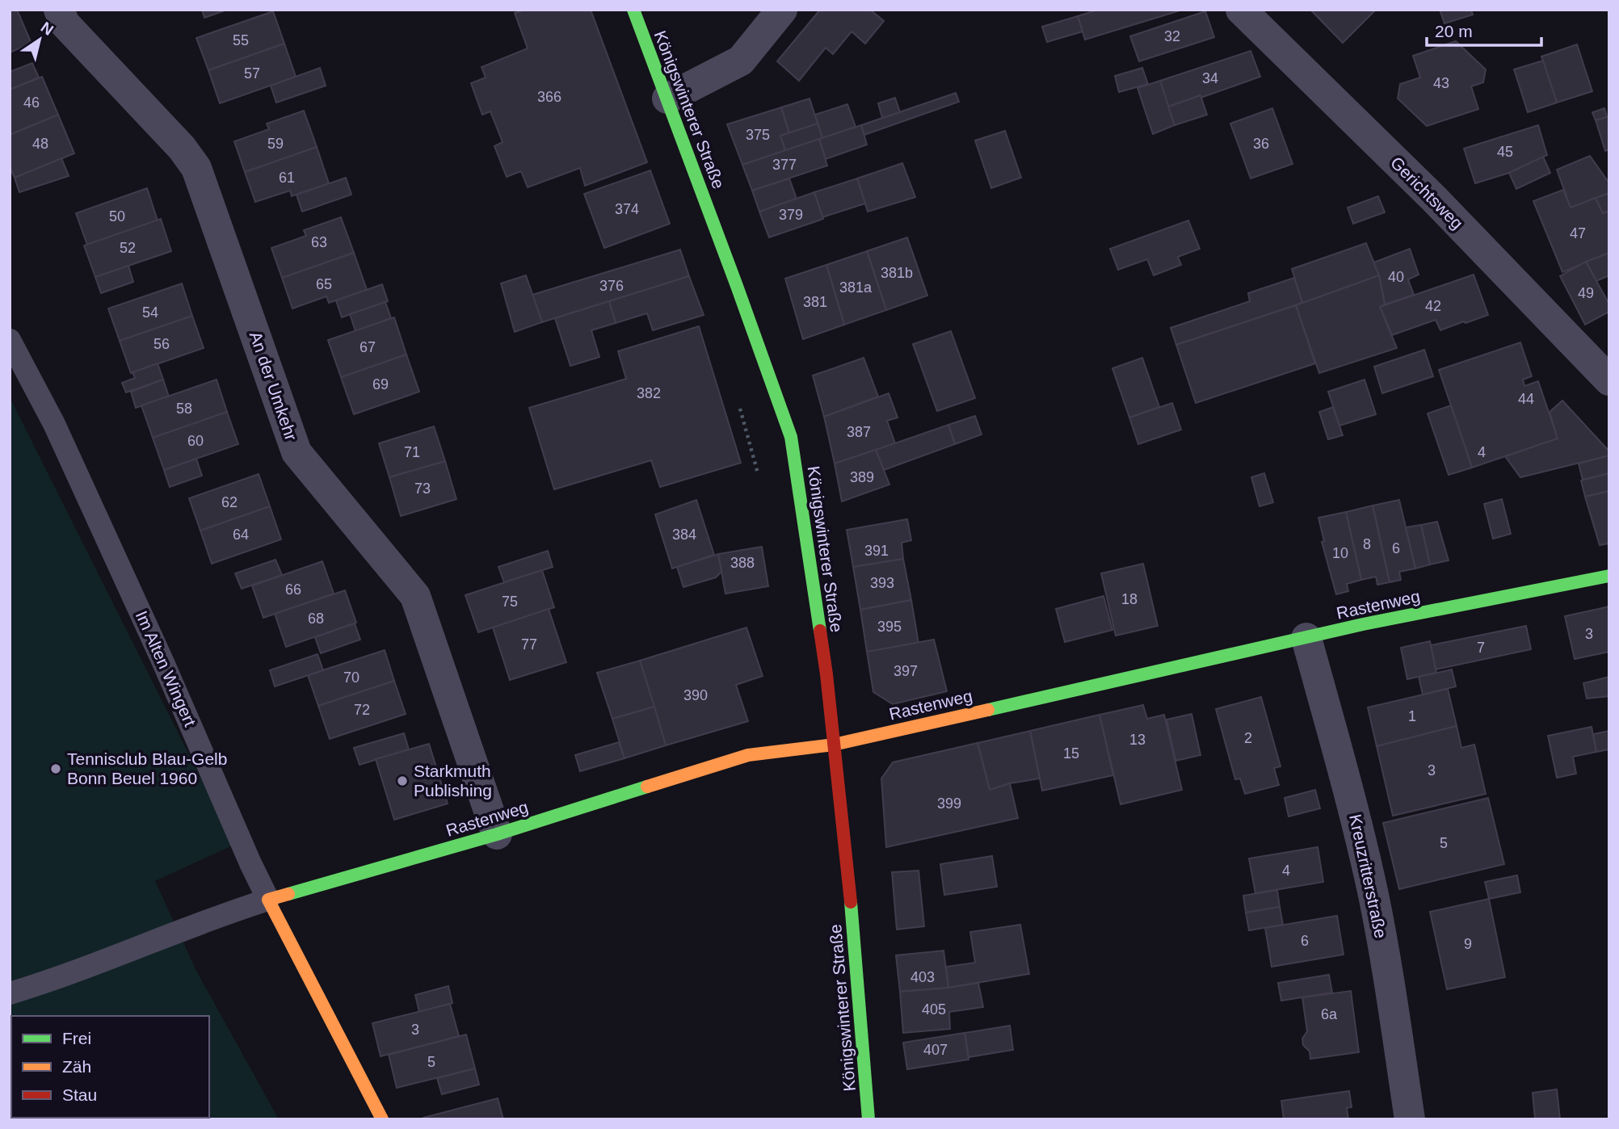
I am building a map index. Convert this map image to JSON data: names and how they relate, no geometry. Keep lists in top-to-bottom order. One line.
{"streets":{"street":["Königswinterer Straße","Gerichtsweg","An der Umkehr","Rastenweg","Im Alten Wingert","Kreuzritterstraße"]},"crossings":[["Königswinterer Straße","Rastenweg"],["An der Umkehr","Rastenweg"],["Rastenweg","Im Alten Wingert"],["Rastenweg","Kreuzritterstraße"]],"places":["Tennisclub Blau-Gelb Bonn Beuel 1960","Starkmuth Publishing"],"house_numbers":["32","55","57","34","43","366","46","375","48","59","36","45","377","61","374","379","50","47","63","52","381b","40","65","376","381a","49","381","42","54","56","67","69","382","44","58","387","60","71","4","389","73","62","64","384","8","6","391","10","388","393","66","18","75","68","395","3","77","7","397","70","390","72","1","2","13","15","3","399","5","4","6","9","403","405","6a","3","407","5"],"legend":["Frei","Zäh","Stau"],"scale_bar":"20 m","north":"top right"}
